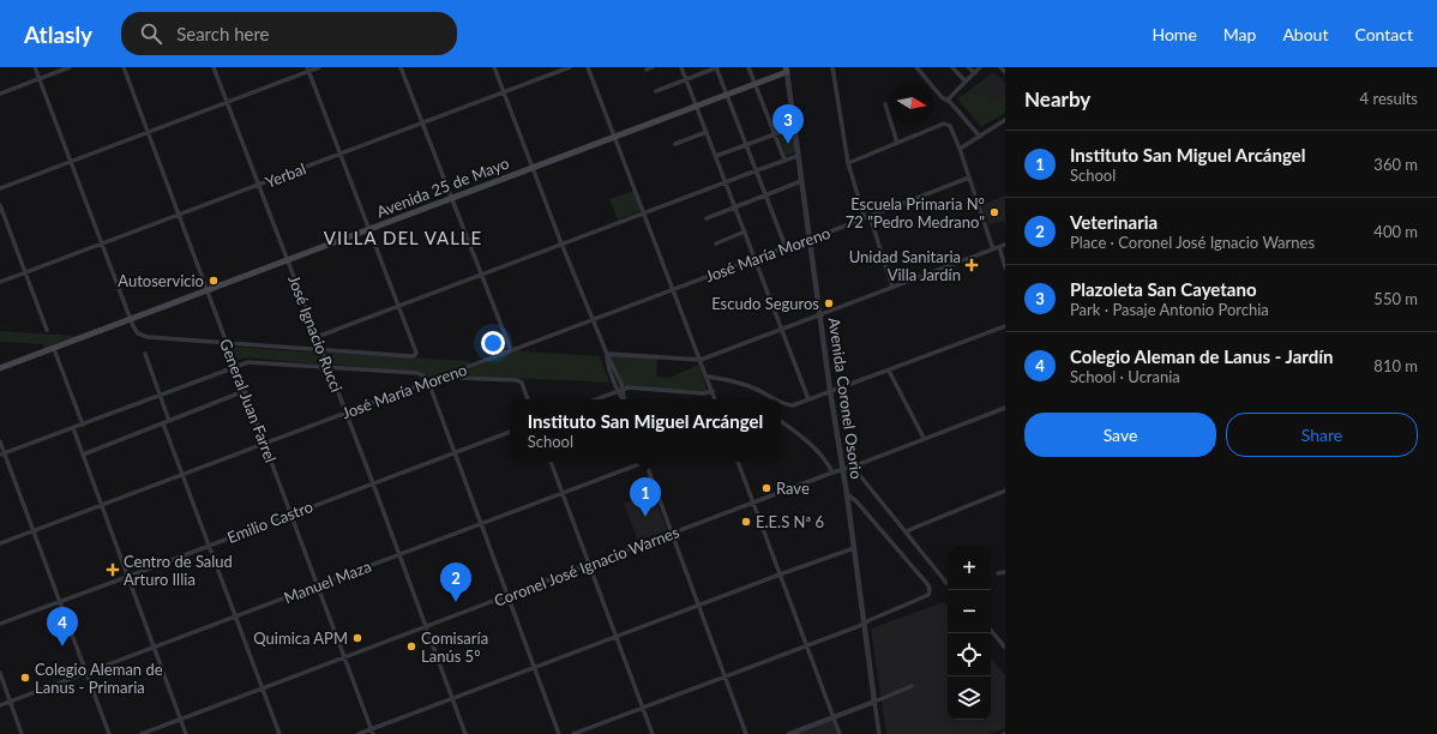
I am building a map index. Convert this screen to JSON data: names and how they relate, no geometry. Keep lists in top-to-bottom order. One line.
{"streets":{"main road":["Avenida 25 de Mayo"],"street":["Yerbal","José María Moreno","José Ignacio Rucci","Avenida Coronel Osorio","General Juan Farrel","Emilio Castro","Coronel José Ignacio Warnes","Manuel Maza"]},"crossings":[["Yerbal","José Ignacio Rucci"],["Yerbal","General Juan Farrel"],["Avenida 25 de Mayo","José Ignacio Rucci"],["Avenida 25 de Mayo","Avenida Coronel Osorio"],["Avenida 25 de Mayo","General Juan Farrel"],["José María Moreno","José Ignacio Rucci"],["José María Moreno","Avenida Coronel Osorio"],["José María Moreno","General Juan Farrel"],["José Ignacio Rucci","Emilio Castro"],["José Ignacio Rucci","Coronel José Ignacio Warnes"],["José Ignacio Rucci","Manuel Maza"],["Avenida Coronel Osorio","Coronel José Ignacio Warnes"],["General Juan Farrel","Emilio Castro"],["General Juan Farrel","Coronel José Ignacio Warnes"],["General Juan Farrel","Manuel Maza"]],"districts":["VILLA DEL VALLE"],"places":{"other":["Escuela Primaria N° 72 \"Pedro Medrano\"","Autoservicio","Escudo Seguros","Rave","E.E.S Nª 6","Quimica APM","Comisaría Lanús 5°","Colegio Aleman de Lanus - Primaria"],"health":["Unidad Sanitaria Villa Jardín","Centro de Salud Arturo Illia"]},"north":"right","page":{"header":"Atlasly","search":"Search here","nav":["Home","Map","About","Contact"],"heading":["Nearby","4 results"],"pins":["3","1","2","4"],"list":[{"mark":"1","name":"Instituto San Miguel Arcángel","note":"School","value":"360 m"},{"mark":"2","name":"Veterinaria","note":"Place · Coronel José Ignacio Warnes","value":"400 m"},{"mark":"3","name":"Plazoleta San Cayetano","note":"Park · Pasaje Antonio Porchia","value":"550 m"},{"mark":"4","name":"Colegio Aleman de Lanus - Jardín","note":"School · Ucrania","value":"810 m"}],"buttons":["Save","Share"],"popup":["Instituto San Miguel Arcángel","School"],"map_buttons":["+","−"]}}
